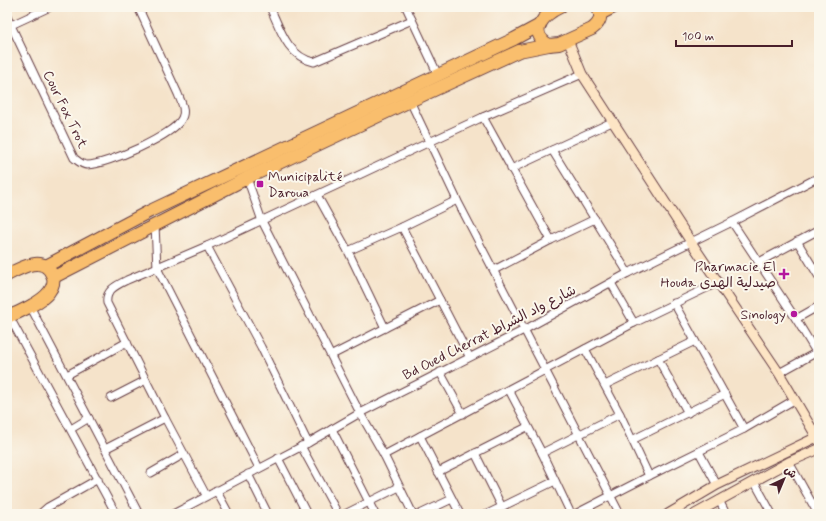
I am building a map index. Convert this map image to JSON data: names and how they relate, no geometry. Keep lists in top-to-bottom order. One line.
{"streets":{"street":["Cour Fox Trot","Bd Oued Cherrat شارع واد الشراط"]},"places":{"transit":["Municipalité Daroua"],"health":["Pharmacie El Houda صيدلية الهدى"],"other":["Sinology"]},"scale_bar":"100 m","north":"top right"}
